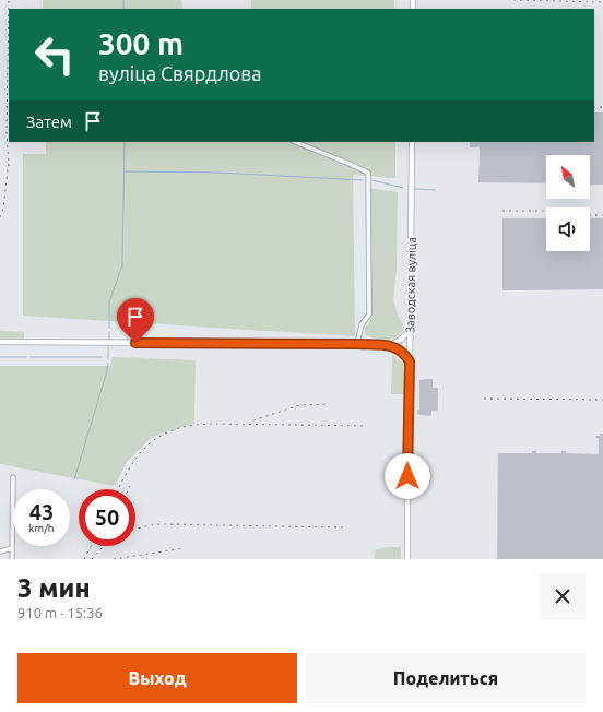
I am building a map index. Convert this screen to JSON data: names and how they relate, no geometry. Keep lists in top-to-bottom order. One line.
{"streets":{"main road":["Заводская вуліца"]},"north":"top left","page":{"turn":["300 m","вуліца Свярдлова"],"then":"Затем","speed":"43 km/h","limit":"50","heading":["3 мин","910 m · 15:36"],"buttons":["Выход","Поделиться"]}}
